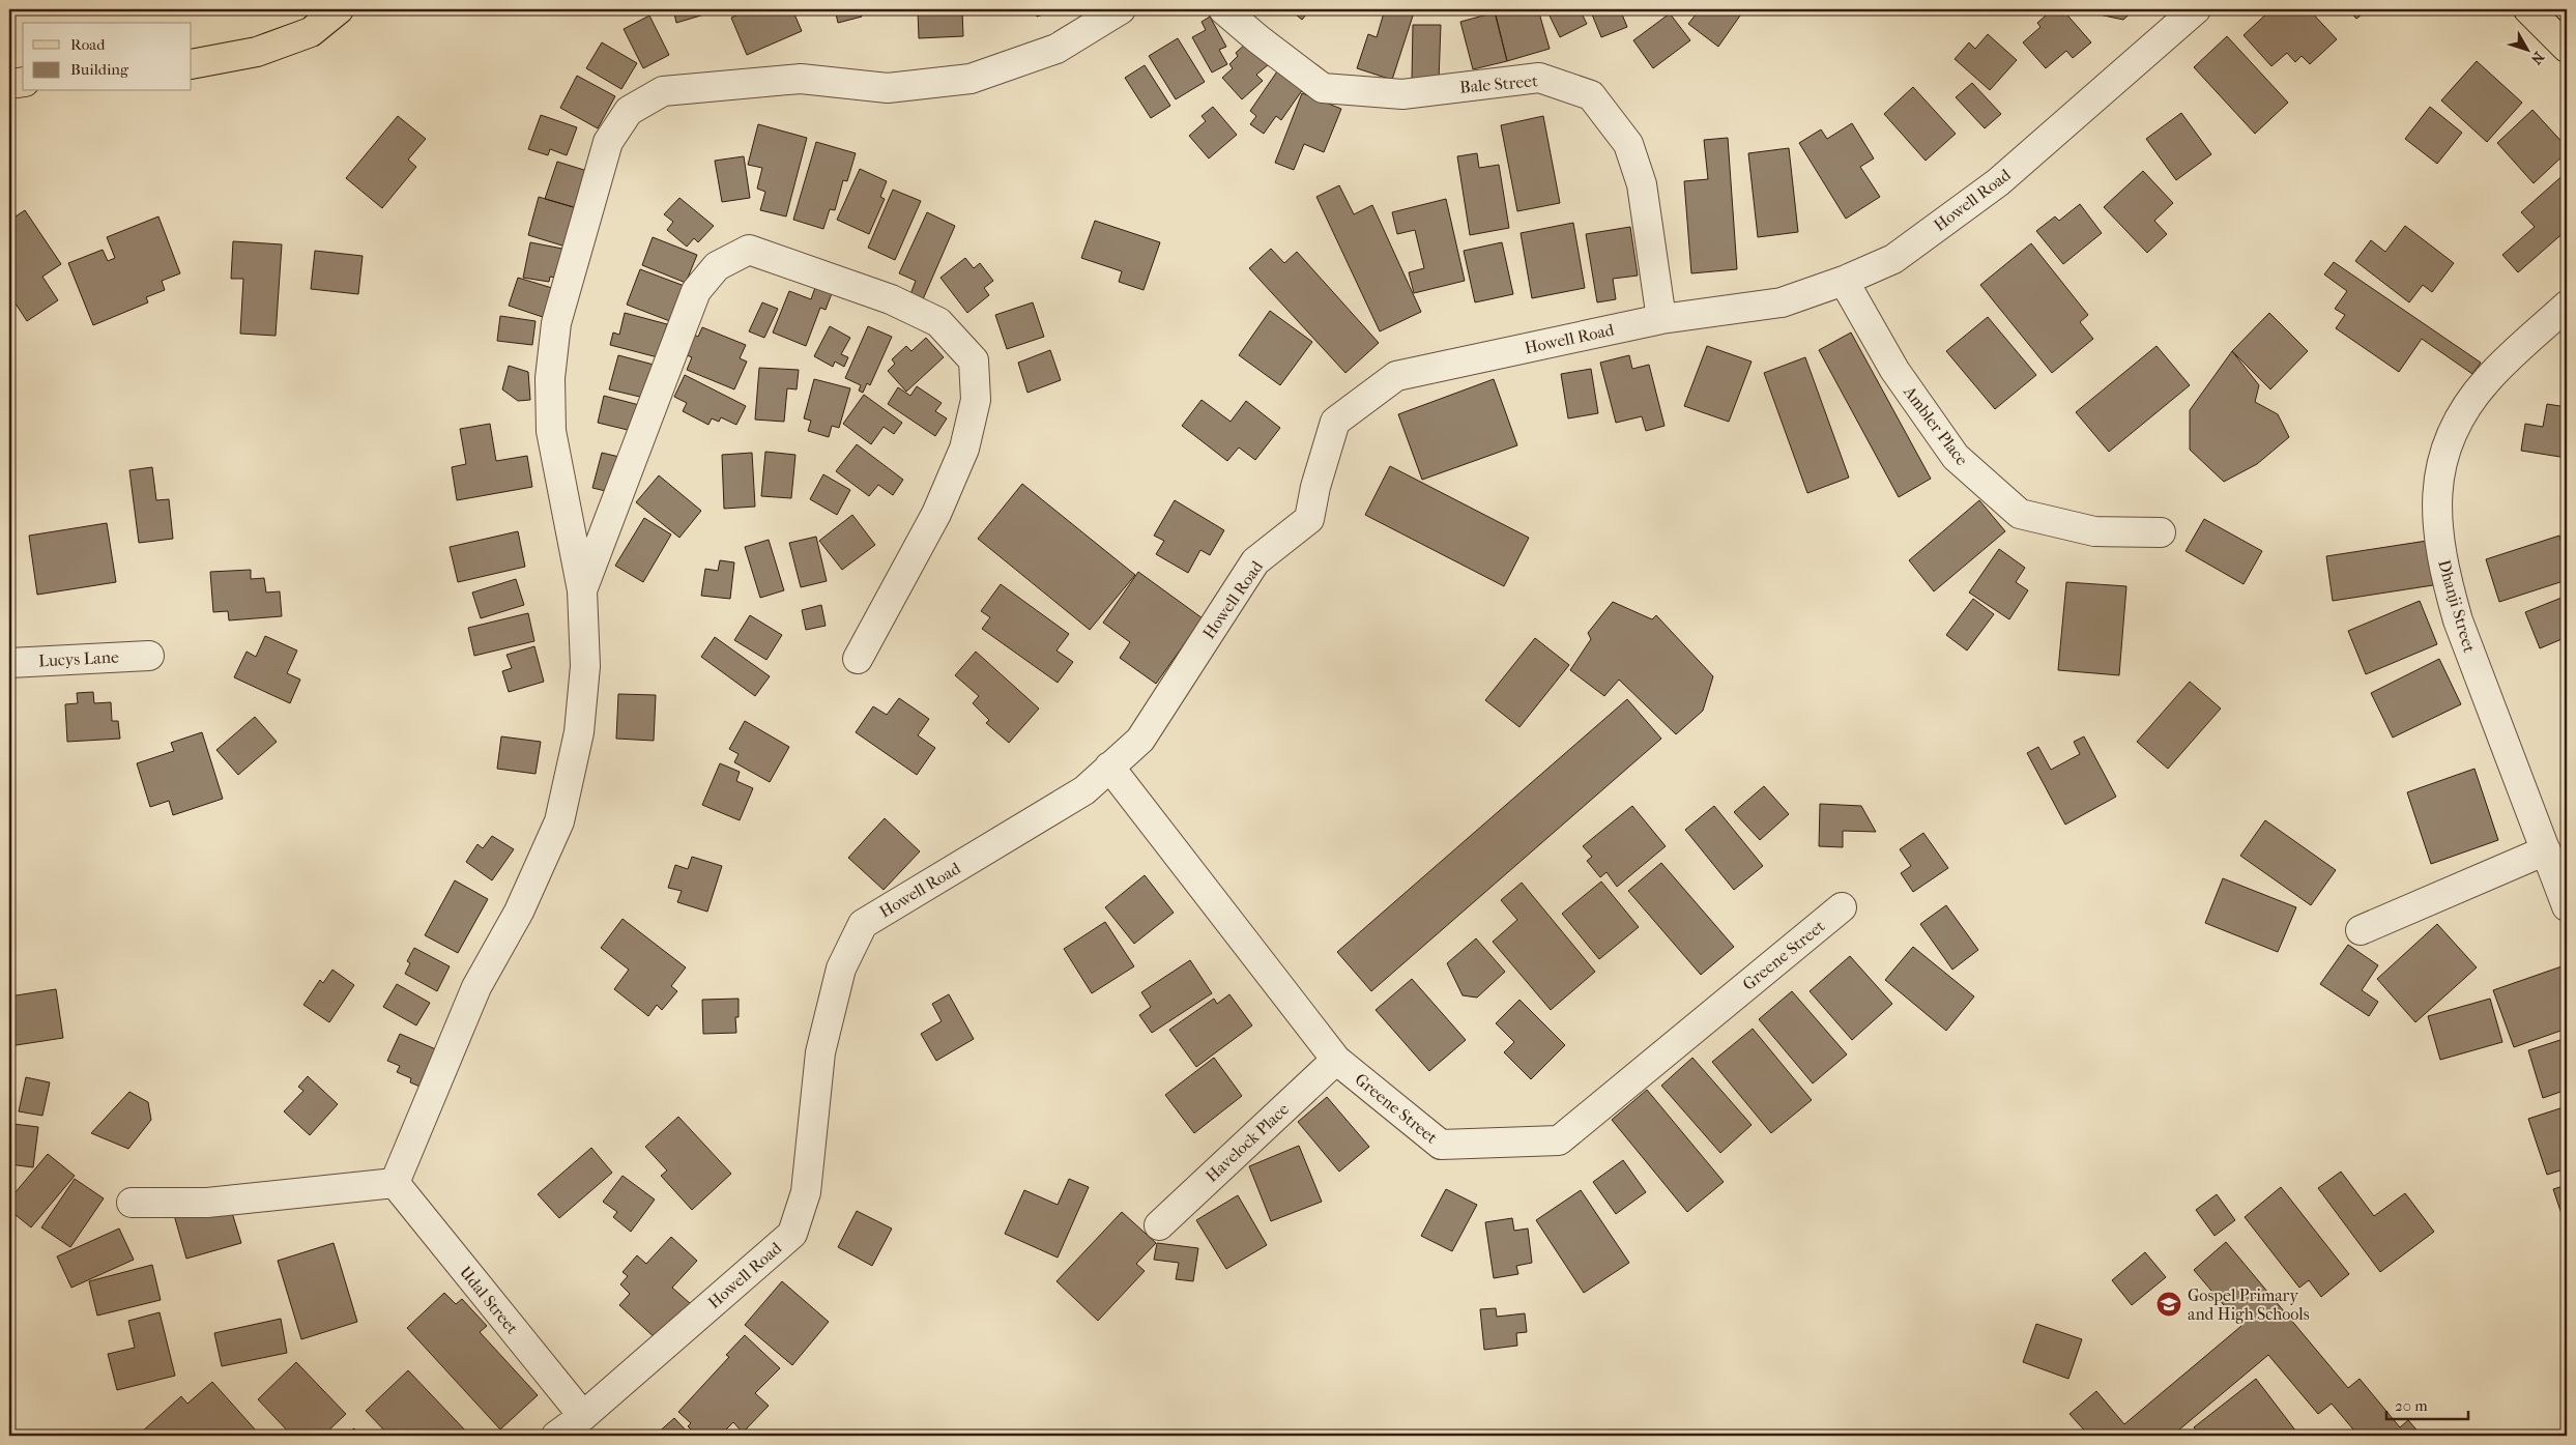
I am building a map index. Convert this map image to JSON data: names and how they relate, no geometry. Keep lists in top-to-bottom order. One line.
{"streets":{"street":["Bale Street","Howell Road","Ambler Place","Dhanji Street","Lucys Lane","Greene Street","Havelock Place","Udal Street"]},"crossings":[["Bale Street","Howell Road"],["Howell Road","Ambler Place"],["Howell Road","Greene Street"],["Howell Road","Udal Street"],["Greene Street","Havelock Place"]],"places":{"school or university":["Gospel Primary and High Schools"]},"legend":["Road","Building"],"scale_bar":"20 m","north":"bottom right"}
